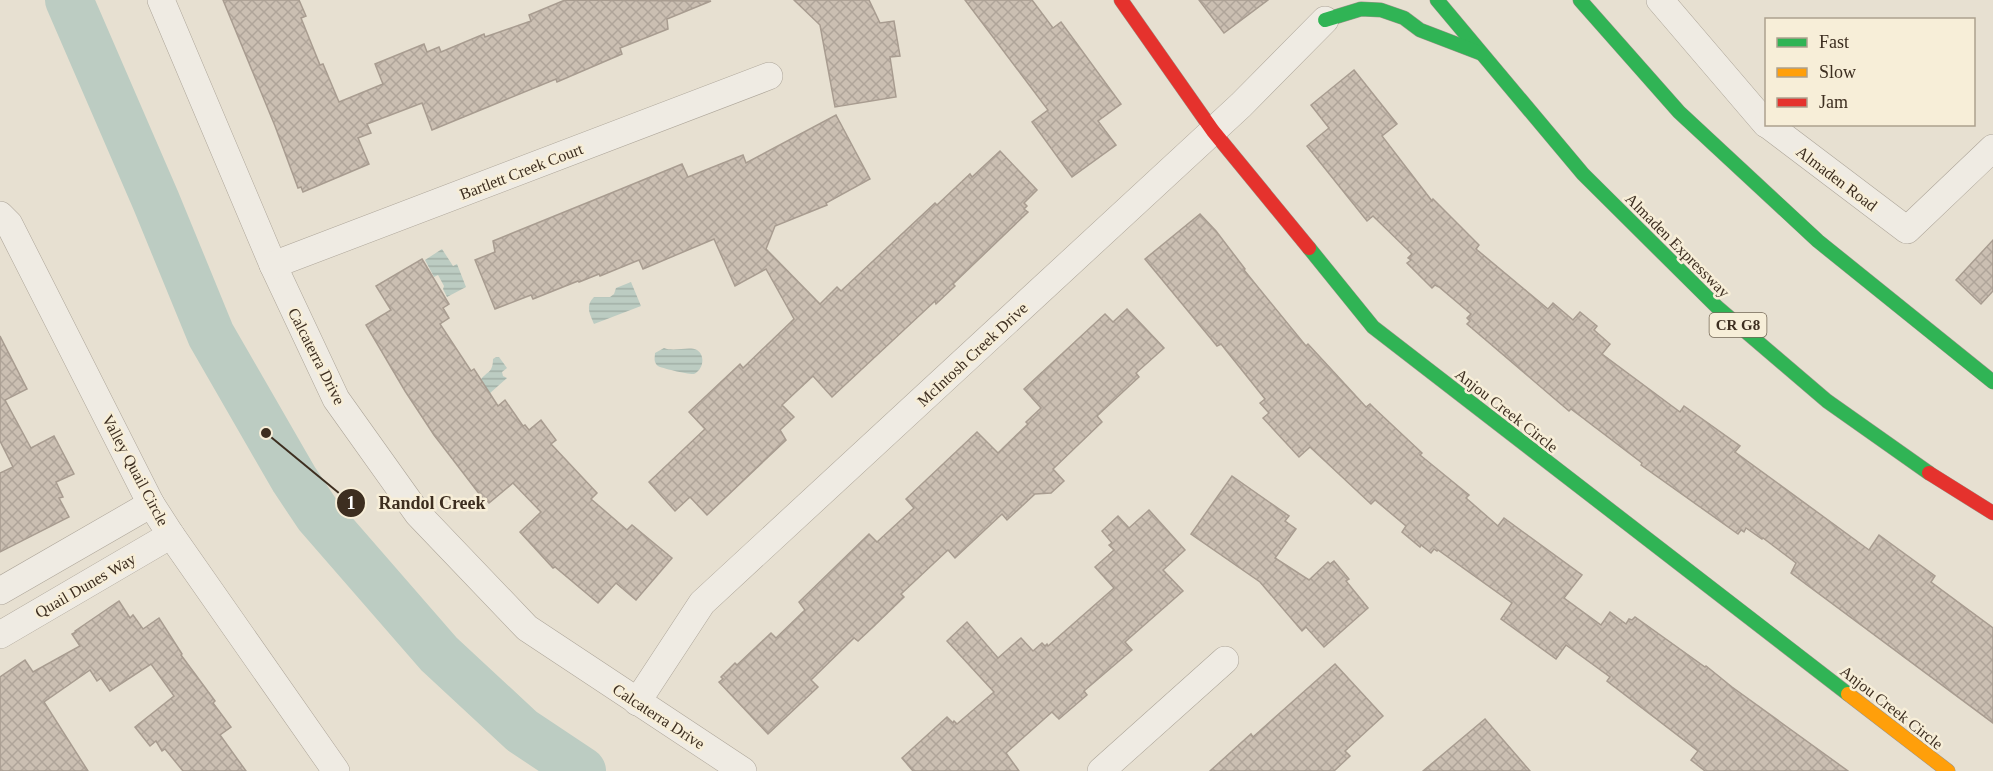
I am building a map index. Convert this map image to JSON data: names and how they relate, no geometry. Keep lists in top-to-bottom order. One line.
{"streets":{"main road":["Almaden Expressway","CR G8","Anjou Creek Circle"],"street":["Bartlett Creek Court","Almaden Road","McIntosh Creek Drive","Calcaterra Drive","Valley Quail Circle","Quail Dunes Way"]},"crossings":[["Bartlett Creek Court","Calcaterra Drive"],["McIntosh Creek Drive","Calcaterra Drive"],["McIntosh Creek Drive","Anjou Creek Circle"],["Valley Quail Circle","Quail Dunes Way"]],"places":["Randol Creek"],"legend":["Fast","Slow","Jam"]}
